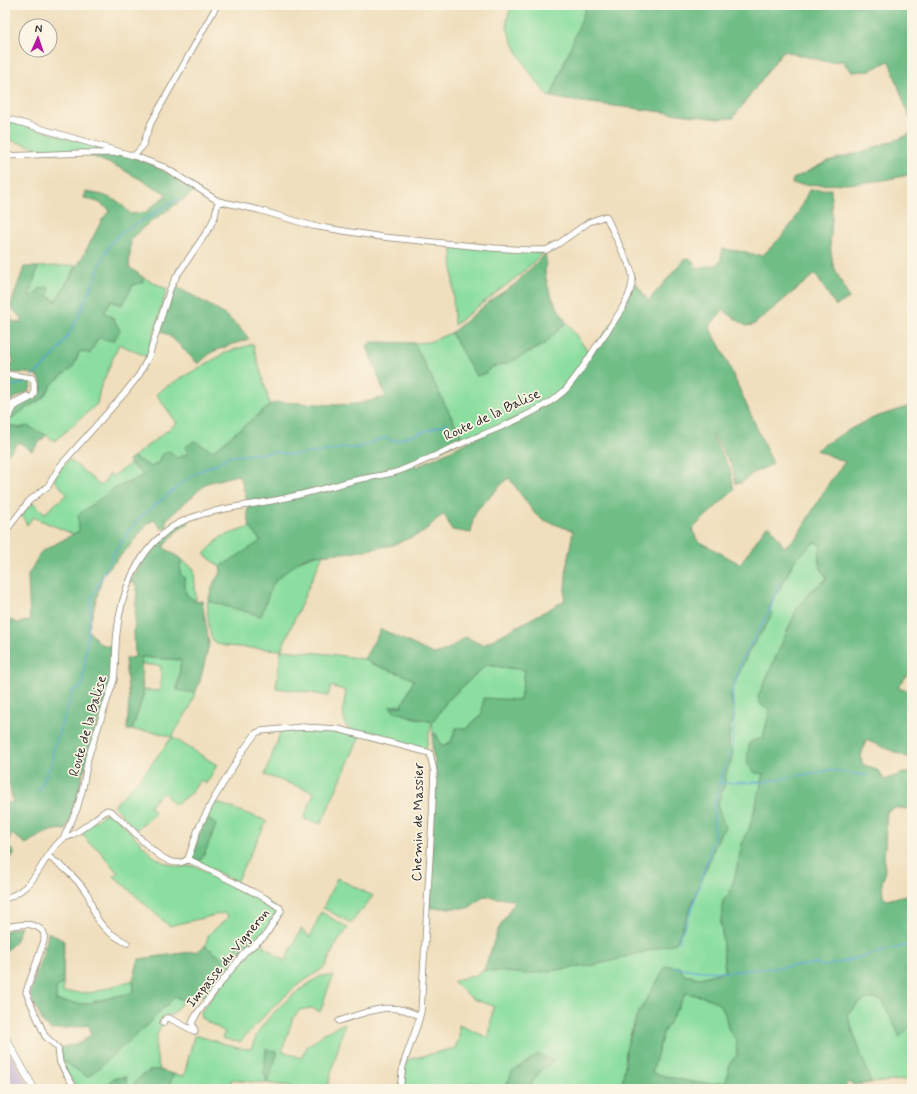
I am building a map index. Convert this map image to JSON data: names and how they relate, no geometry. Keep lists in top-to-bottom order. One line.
{"streets":{"street":["Route de la Balise","Chemin de Massier","Impasse du Vigneron"]},"crossings":[["Chemin de Massier","Impasse du Vigneron"]],"north":"top"}
